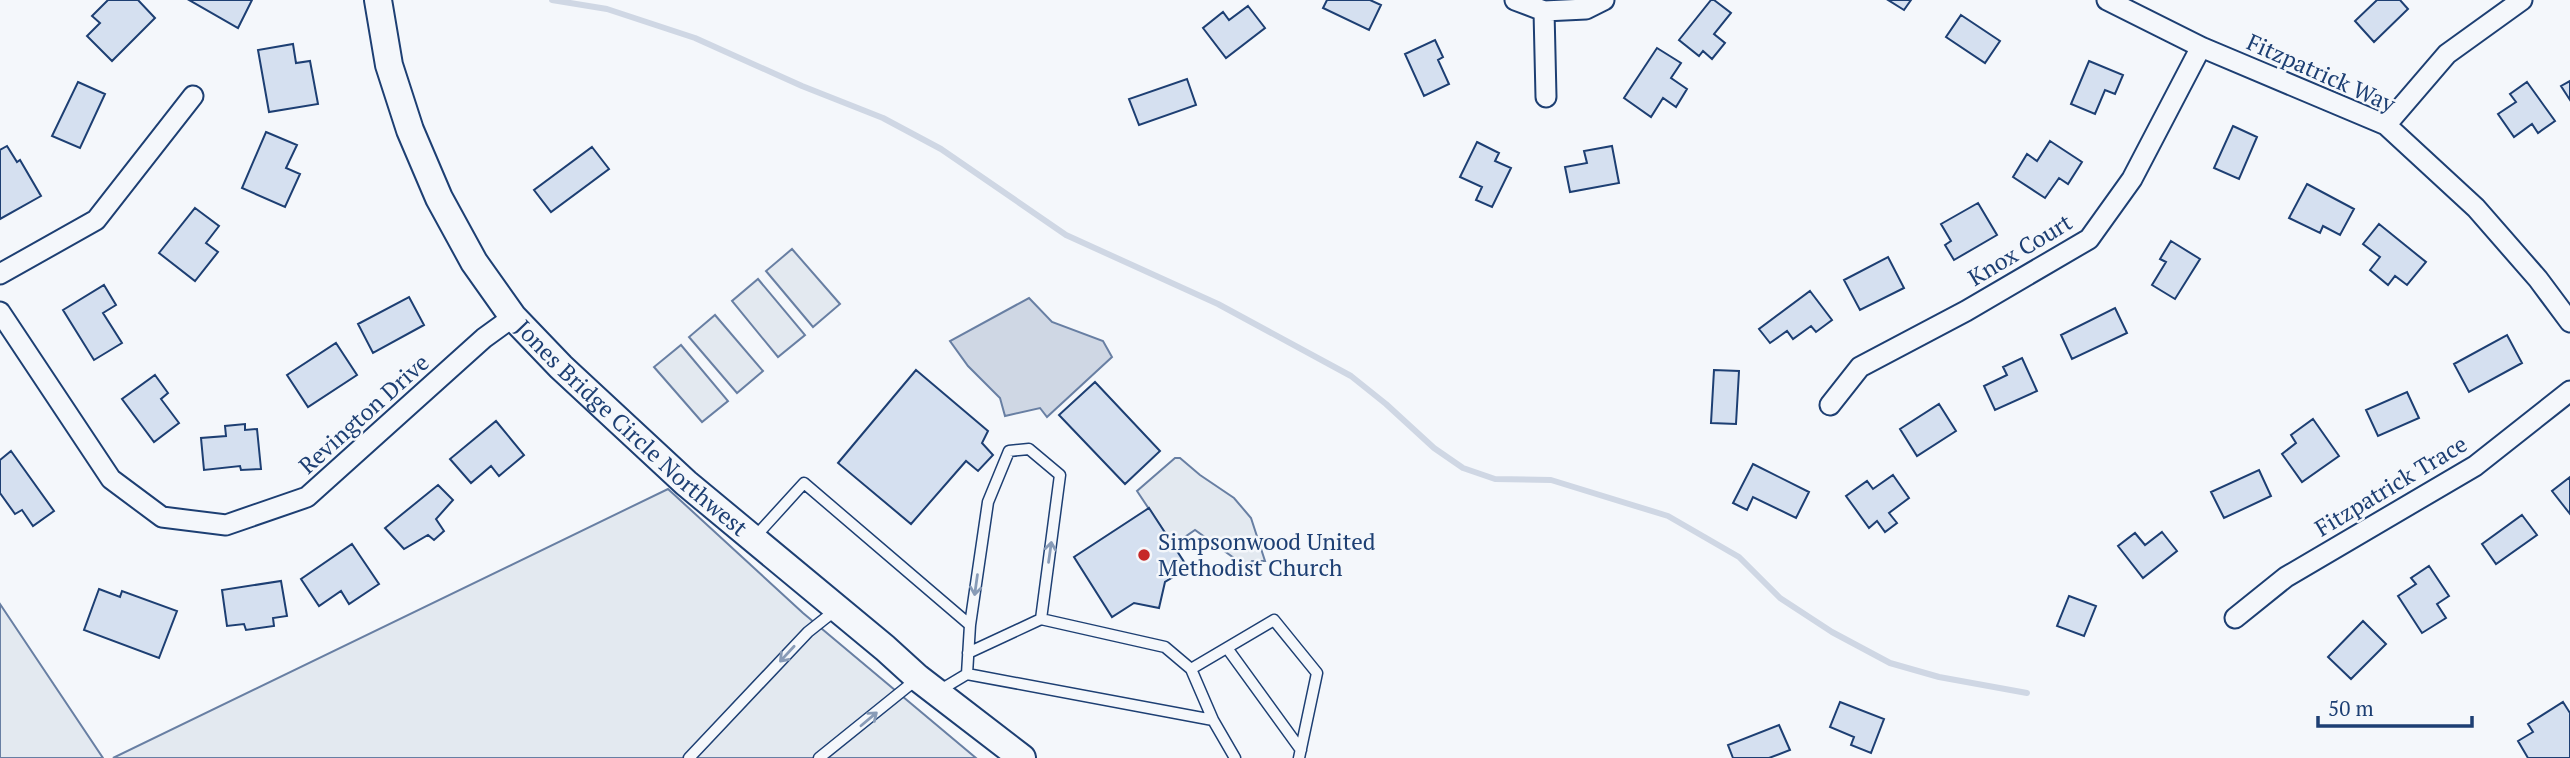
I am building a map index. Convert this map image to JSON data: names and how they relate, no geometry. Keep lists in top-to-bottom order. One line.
{"streets":{"street":["Fitzpatrick Way","Knox Court","Revington Drive","Jones Bridge Circle Northwest","Fitzpatrick Trace"]},"crossings":[["Fitzpatrick Way","Knox Court"],["Revington Drive","Jones Bridge Circle Northwest"]],"places":["Simpsonwood United Methodist Church"],"scale_bar":"50 m"}
